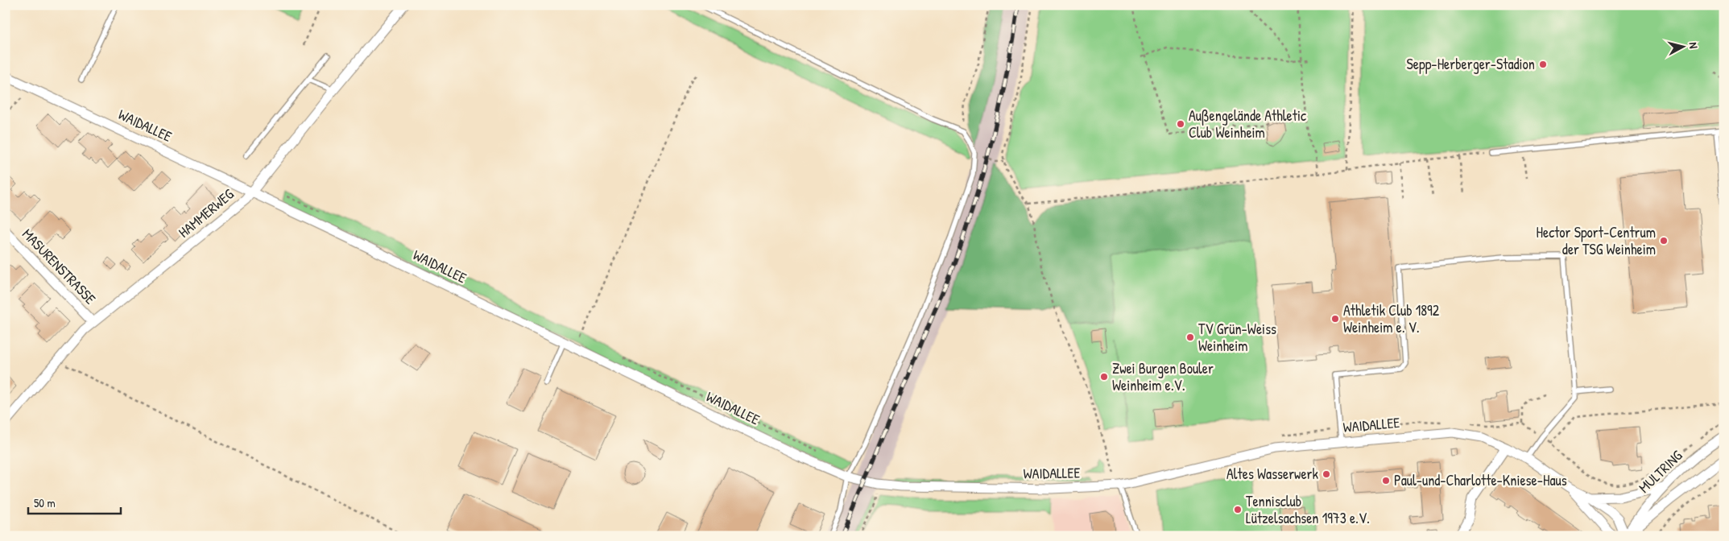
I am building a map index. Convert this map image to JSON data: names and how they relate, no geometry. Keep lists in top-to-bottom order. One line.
{"streets":{"street":["WAIDALLEE","HAMMERWEG","MASURENSTRASSE","MULTRING"]},"crossings":[["WAIDALLEE","HAMMERWEG"],["WAIDALLEE","MULTRING"],["HAMMERWEG","MASURENSTRASSE"]],"places":["Sepp-Herberger-Stadion","Außengelände Athletic Club Weinheim","Hector Sport-Centrum der TSG Weinheim","Athletik Club 1892 Weinheim e. V.","TV Grün-Weiss Weinheim","Zwei Burgen Bouler Weinheim e.V.","Altes Wasserwerk","Paul-und-Charlotte-Kniese-Haus","Tennisclub Lützelsachsen 1973 e.V."],"scale_bar":"50 m","north":"right"}
